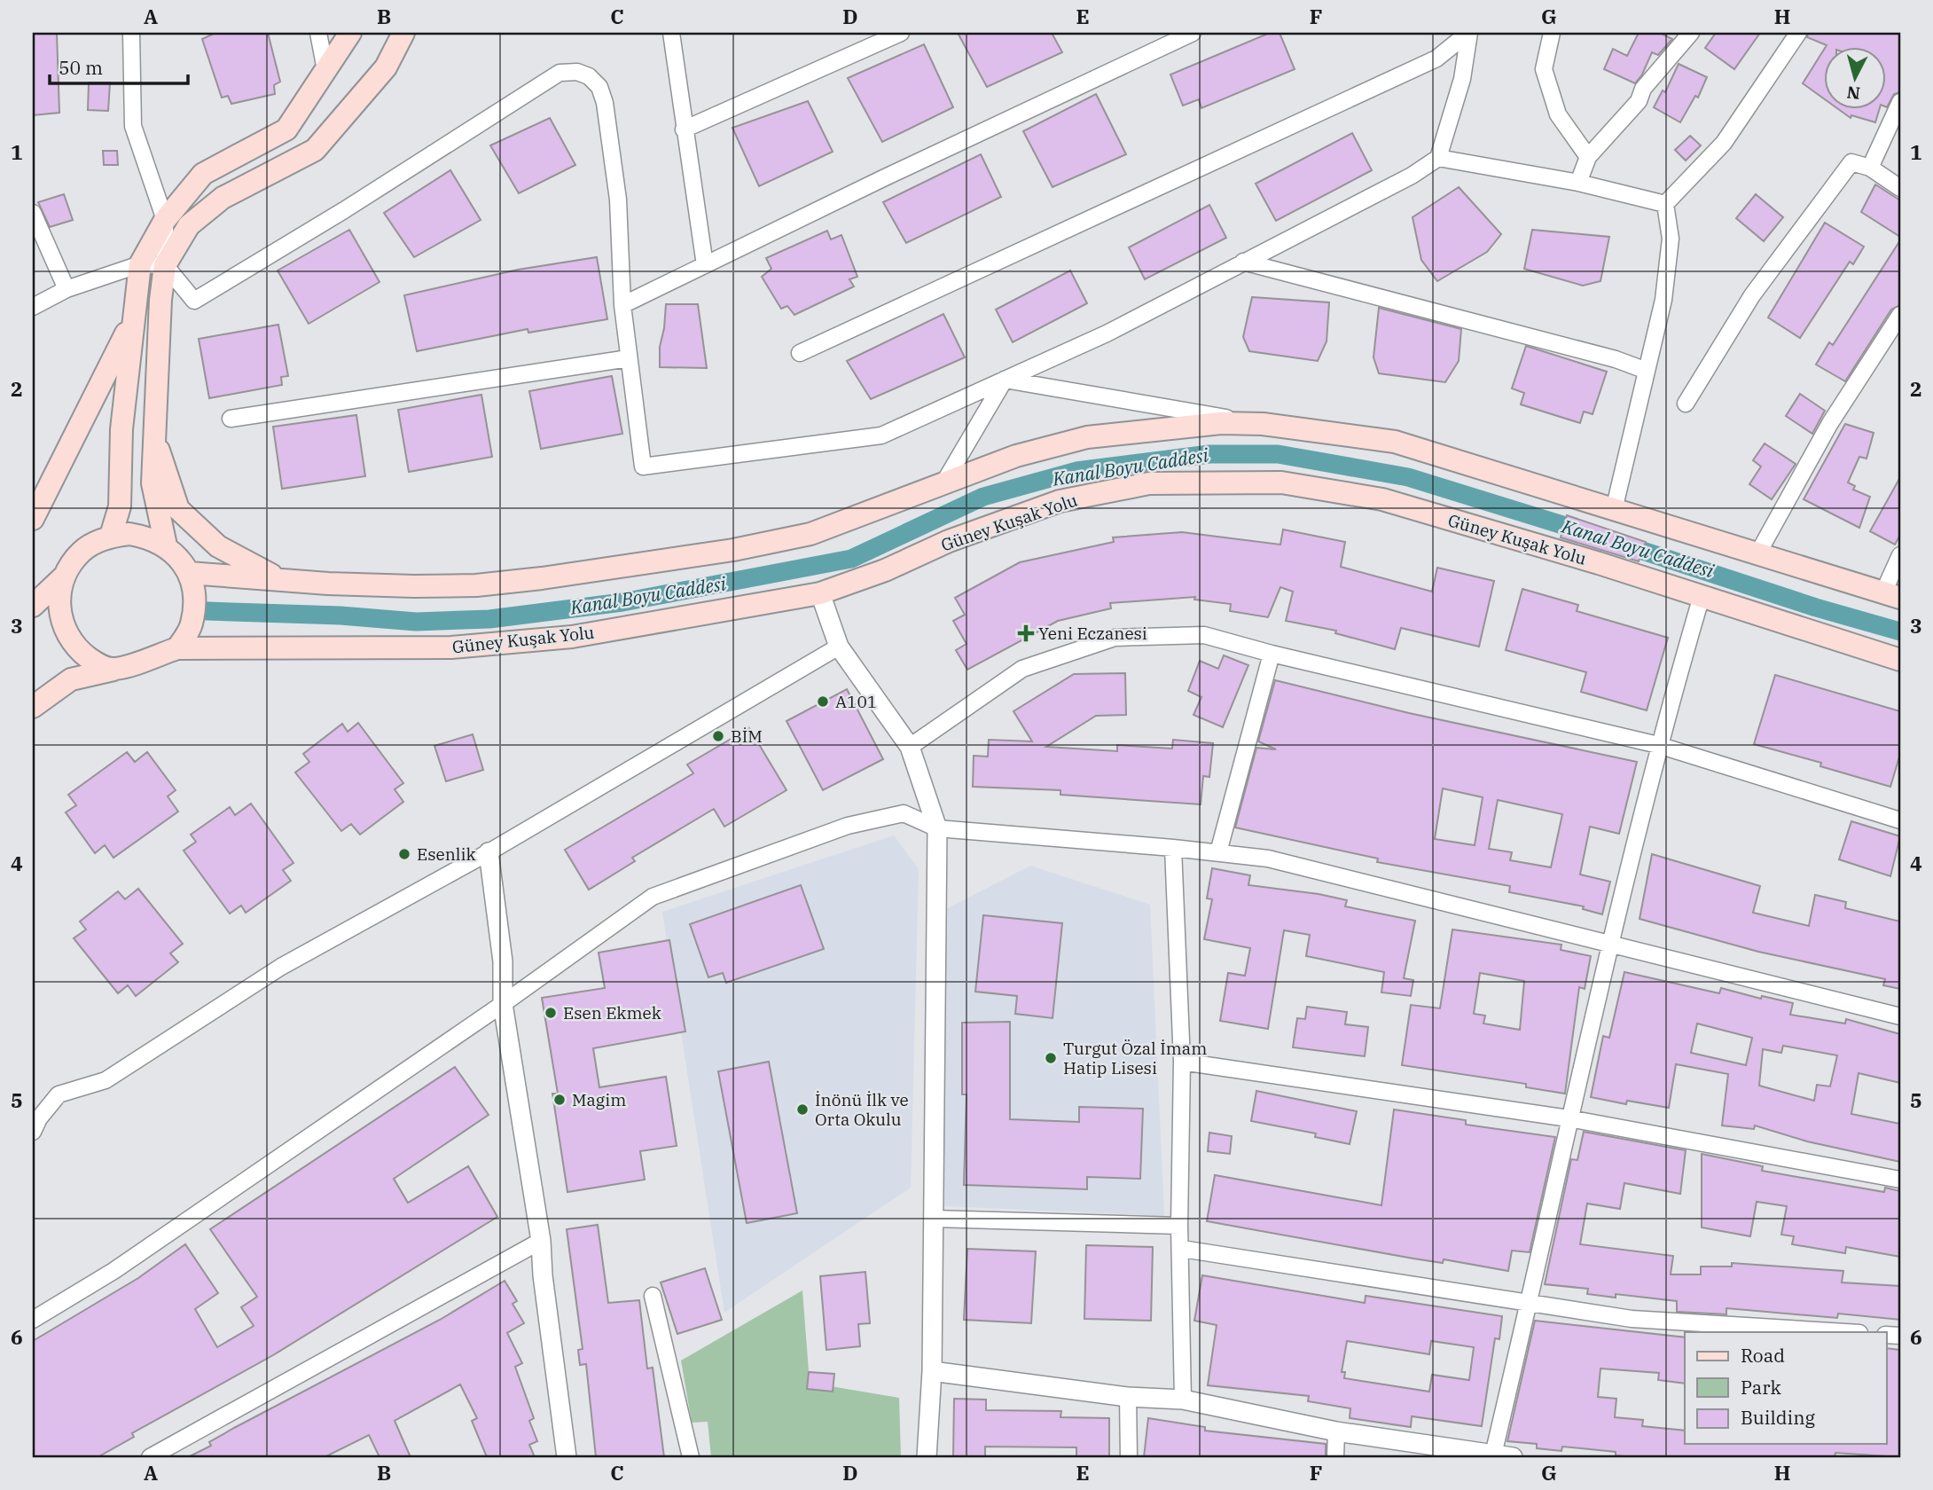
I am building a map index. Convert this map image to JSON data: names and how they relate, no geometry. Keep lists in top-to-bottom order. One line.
{"streets":{"main road":["Güney Kuşak Yolu"]},"water":["Kanal Boyu Caddesi"],"places":{"health":["Yeni Eczanesi"],"other":["A101","BİM","Esenlik","Esen Ekmek","Turgut Özal İmam Hatip Lisesi","Magim","İnönü İlk ve Orta Okulu"]},"legend":["Road","Park","Building"],"scale_bar":"50 m","north":"bottom","grid":{"columns":["A","B","C","D","E","F","G","H"],"rows":["1","2","3","4","5","6"]}}
